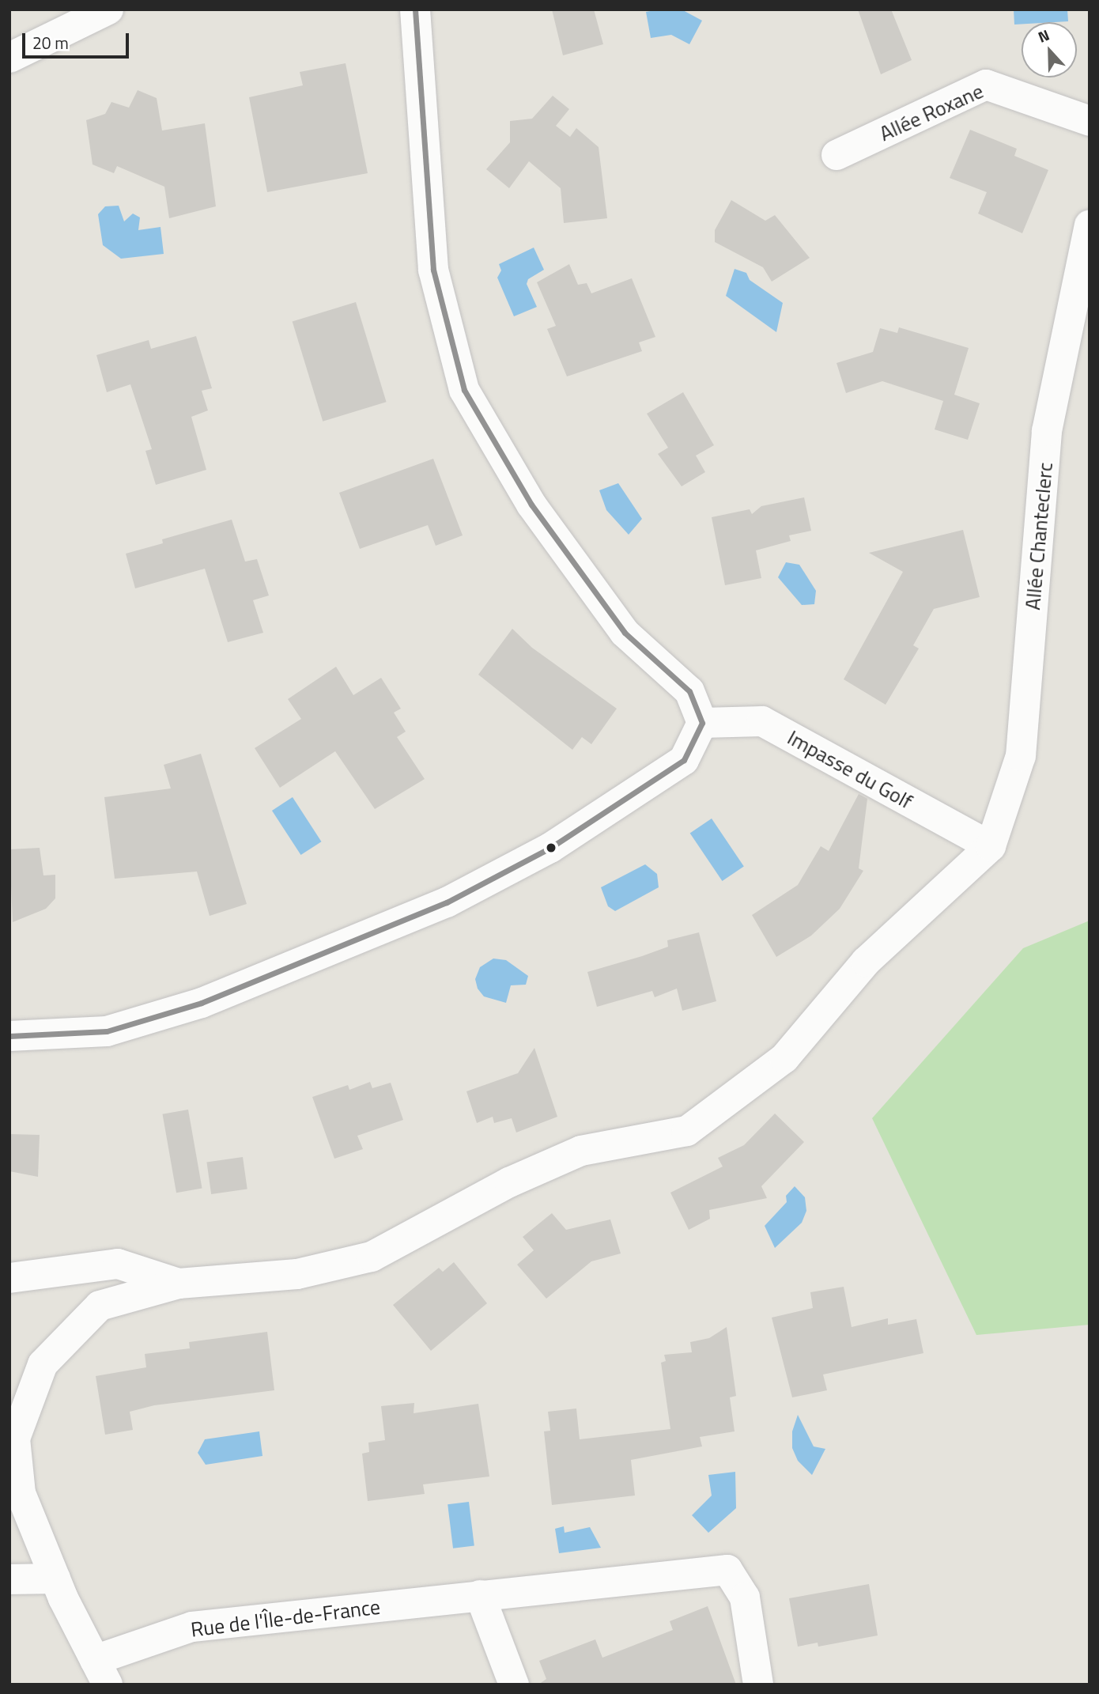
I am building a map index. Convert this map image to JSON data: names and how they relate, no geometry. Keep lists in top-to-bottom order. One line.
{"streets":{"street":["Allée Roxane","Allée Chanteclerc","Impasse du Golf","Rue de l'Île-de-France"]},"crossings":[["Allée Chanteclerc","Impasse du Golf"]],"scale_bar":"20 m","north":"top"}
